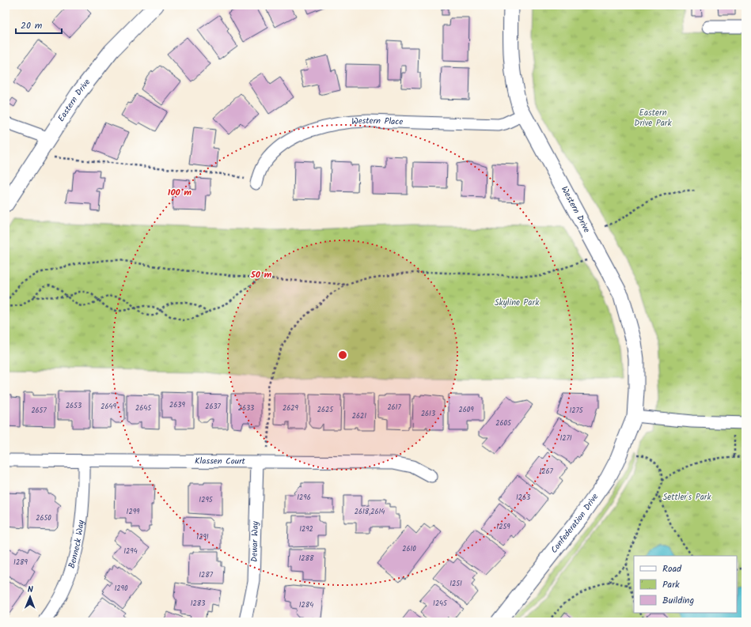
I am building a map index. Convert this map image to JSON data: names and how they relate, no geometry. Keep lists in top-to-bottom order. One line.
{"streets":{"street":["Eastern Drive","Western Place","Western Drive","Klassen Court","Confederation Drive","Dewar Way","Benneck Way"]},"crossings":[["Western Place","Western Drive"],["Western Drive","Confederation Drive"],["Klassen Court","Dewar Way"],["Klassen Court","Benneck Way"]],"parks":["Eastern Drive Park","Skyline Park","Settler's Park"],"house_numbers":["2639","2653","2649","2637","2617","2645","2633","2629","2625","2609","2657","1275","2613","2621","2605","1271","1267","1296","1263","1295","1299","2618,2614","2650","1259","1292","1291","2610","1294","1288","1289","1287","1251","1290","1283","1245","1284"],"legend":["Road","Park","Building"],"scale_bar":"20 m","north":"top","rings":["100 m","50 m"]}
